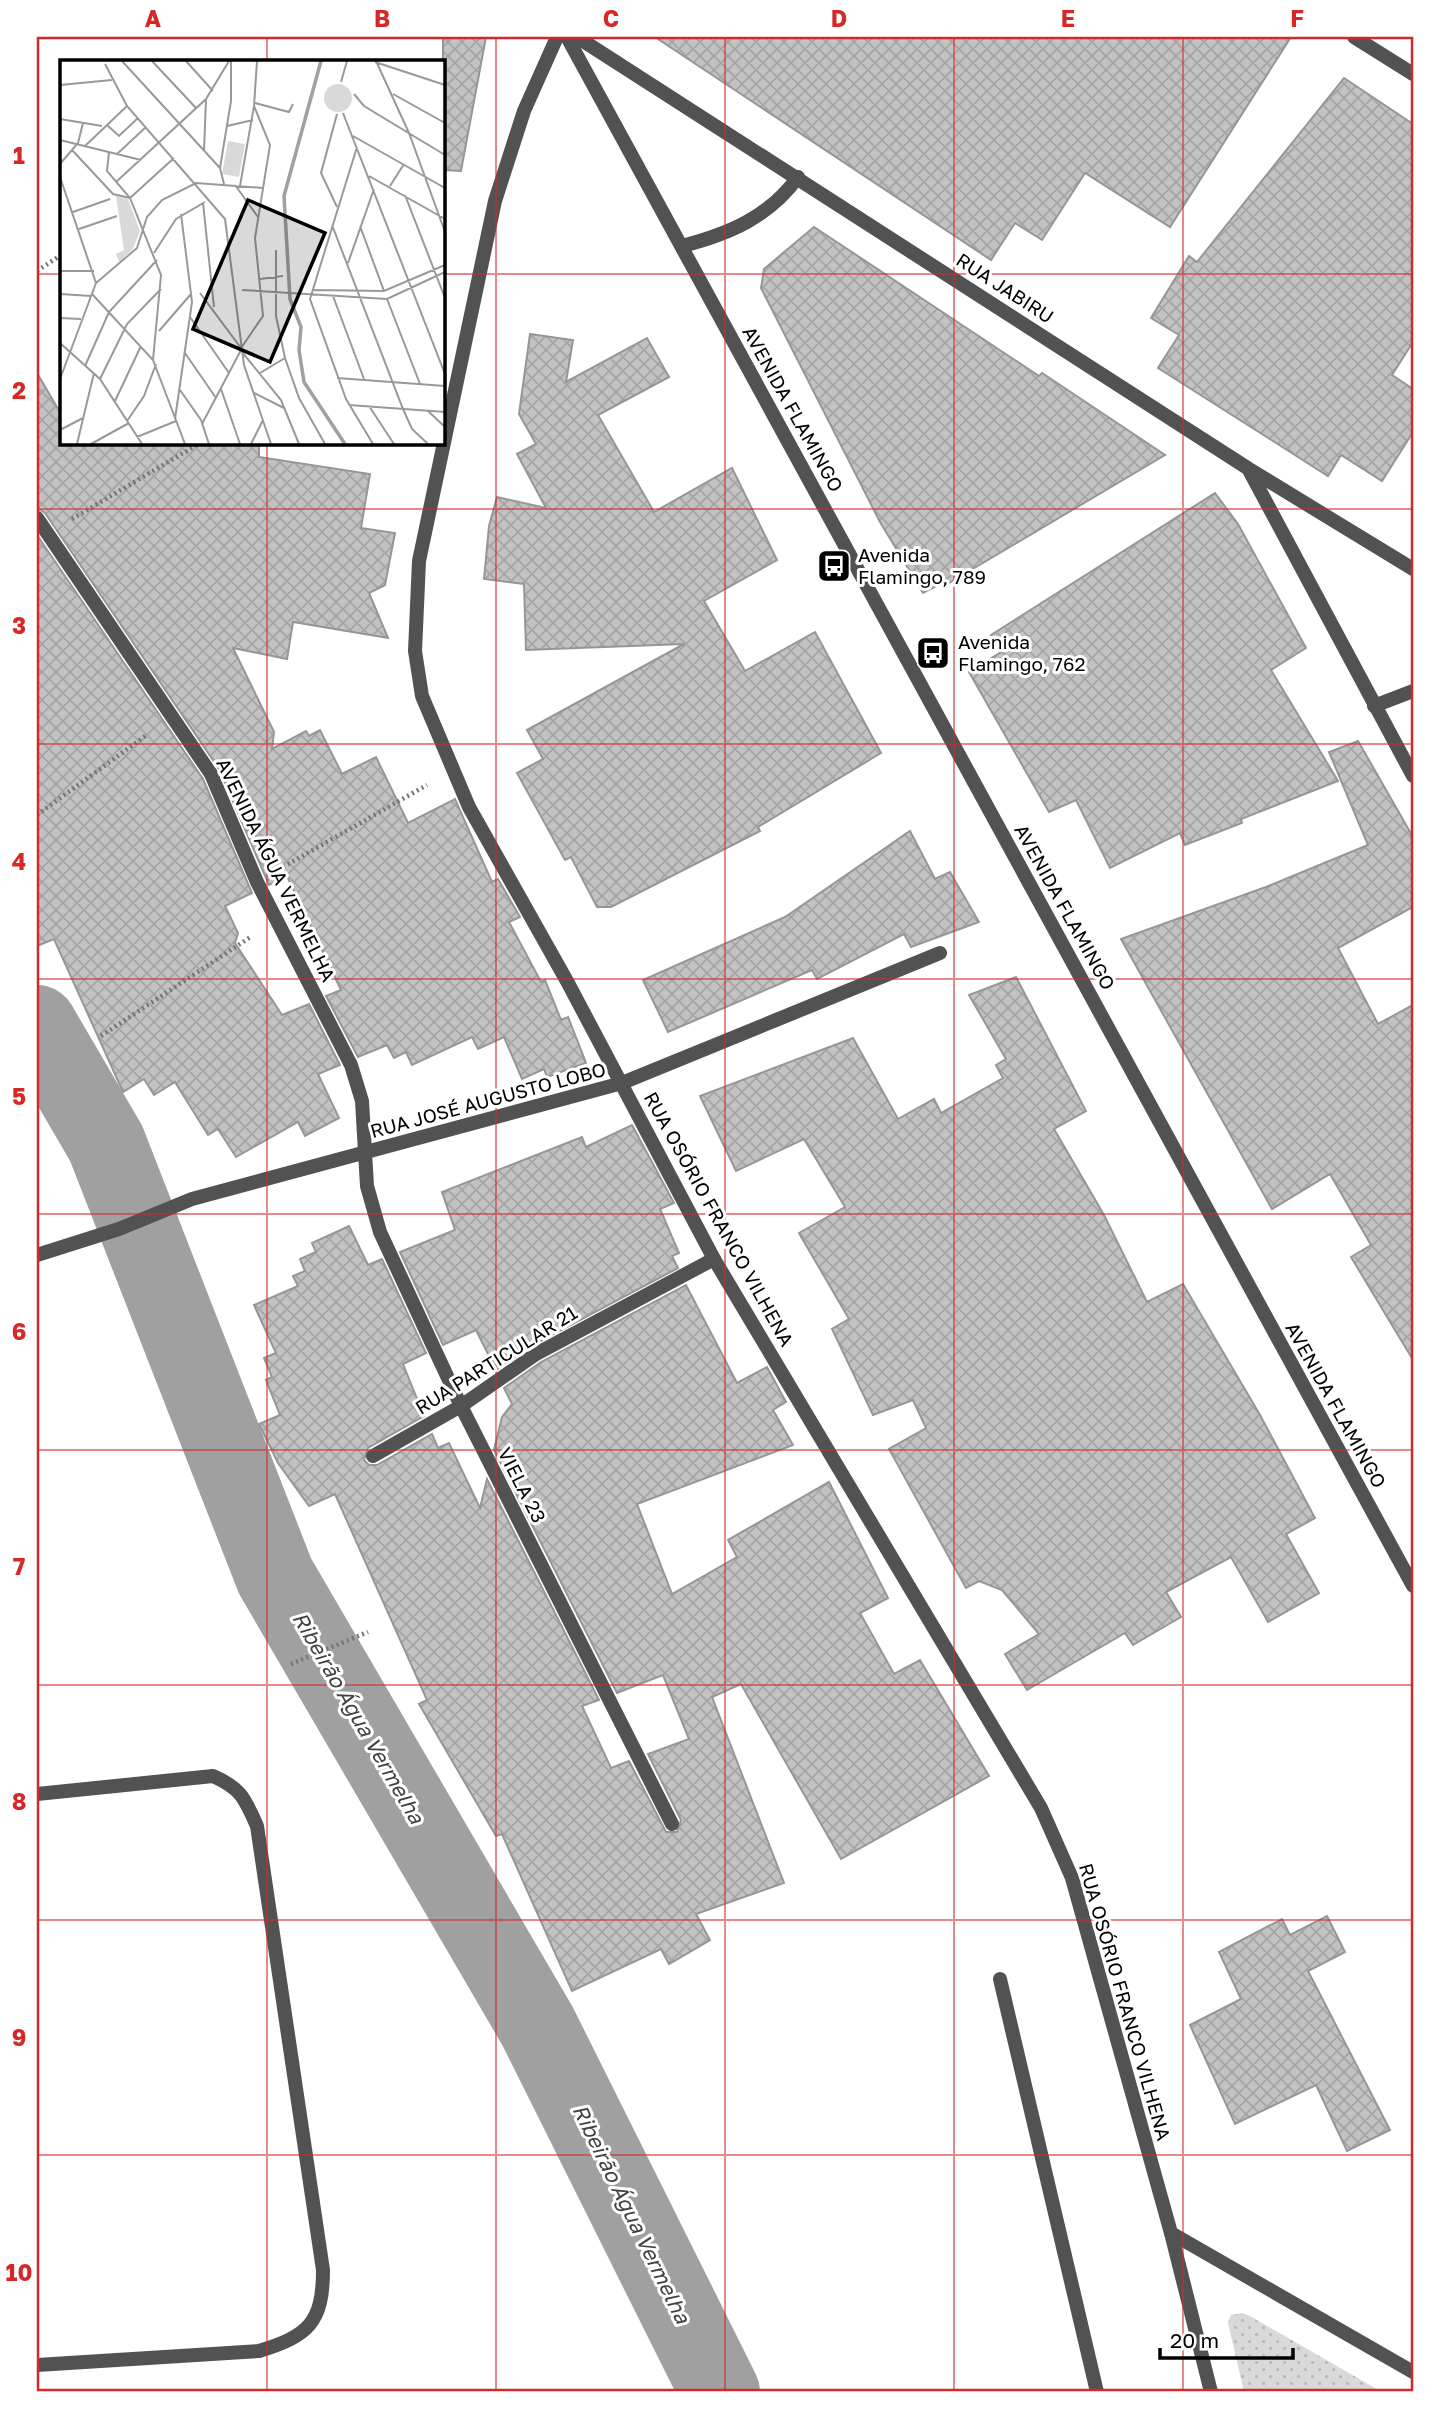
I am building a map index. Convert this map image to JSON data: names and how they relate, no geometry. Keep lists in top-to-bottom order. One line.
{"streets":{"street":["RUA JABIRU","AVENIDA FLAMINGO","AVENIDA ÁGUA VERMELHA","RUA JOSÉ AUGUSTO LOBO","RUA OSÓRIO FRANCO VILHENA","RUA PARTICULAR 21","VIELA 23"]},"crossings":[["AVENIDA ÁGUA VERMELHA","RUA JOSÉ AUGUSTO LOBO"],["AVENIDA ÁGUA VERMELHA","VIELA 23"],["RUA JOSÉ AUGUSTO LOBO","RUA OSÓRIO FRANCO VILHENA"],["RUA JOSÉ AUGUSTO LOBO","VIELA 23"],["RUA OSÓRIO FRANCO VILHENA","RUA PARTICULAR 21"],["RUA PARTICULAR 21","VIELA 23"]],"water":["Ribeirão Água Vermelha"],"places":{"bus stop":["Avenida Flamingo, 789","Avenida Flamingo, 762"]},"scale_bar":"20 m","grid":{"columns":["A","B","C","D","E","F"],"rows":["1","2","3","4","5","6","7","8","9","10"]}}
